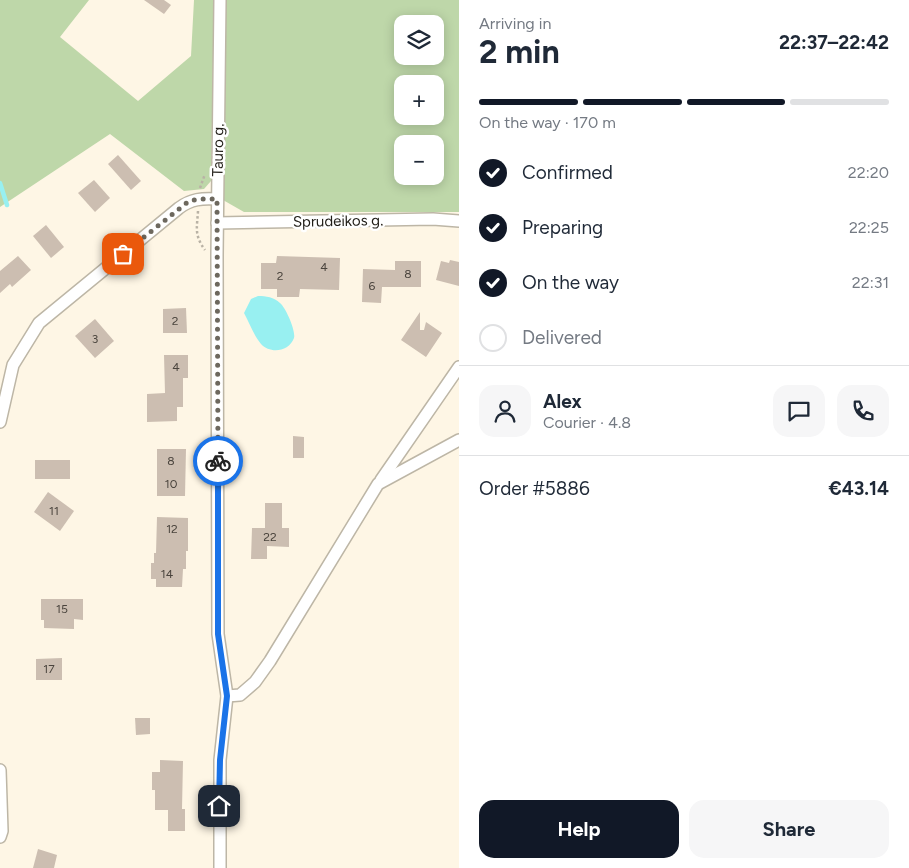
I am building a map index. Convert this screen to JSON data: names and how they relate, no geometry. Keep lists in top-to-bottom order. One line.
{"streets":{"street":["Tauro g.","Sprudeikos g."]},"crossings":[["Tauro g.","Sprudeikos g."]],"house_numbers":["4","8","2","6","2","3","4","8","10","11","12","22","14","15","17"],"page":{"heading":["2 min","Arriving in","22:37–22:42"],"panel":["Alex","Courier · 4.8","Order #5886","€43.14"],"map_buttons":["+","−"],"bar":"On the way · 170 m","list":[["Confirmed","22:20"],["Preparing","22:25"],["On the way","22:31"],"Delivered"],"buttons":["Help","Share"]}}
